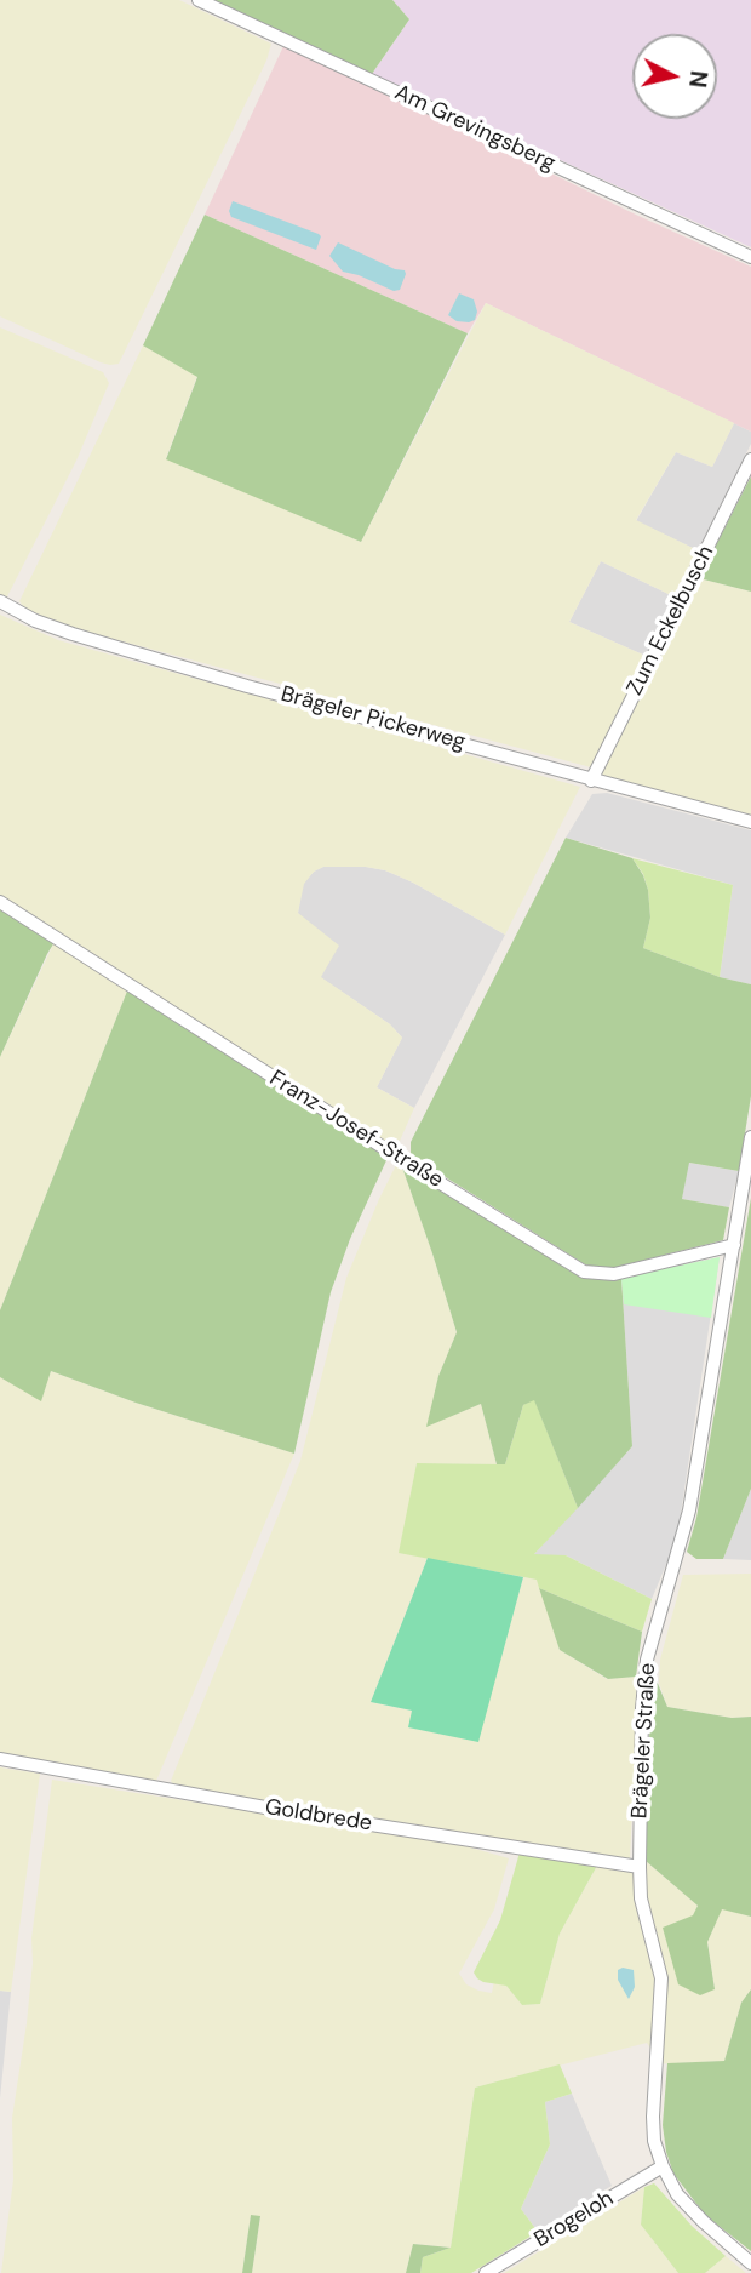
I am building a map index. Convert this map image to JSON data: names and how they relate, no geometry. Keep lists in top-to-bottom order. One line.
{"streets":{"street":["Am Grevingsberg","Zum Eckelbusch","Brägeler Pickerweg","Franz-Josef-Straße","Brägeler Straße","Goldbrede","Brogeloh"]},"crossings":[["Zum Eckelbusch","Brägeler Pickerweg"],["Franz-Josef-Straße","Brägeler Straße"],["Brägeler Straße","Goldbrede"],["Brägeler Straße","Brogeloh"]],"north":"right"}
